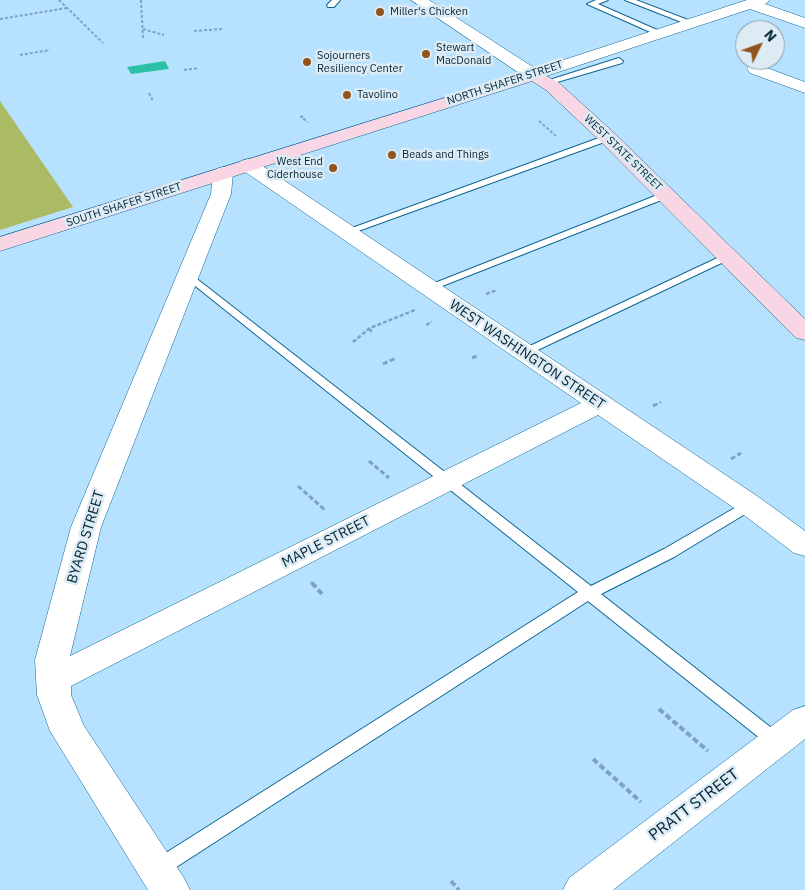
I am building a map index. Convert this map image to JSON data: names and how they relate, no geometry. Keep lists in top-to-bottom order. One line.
{"streets":{"street":["NORTH SHAFER STREET","WEST STATE STREET","SOUTH SHAFER STREET","WEST WASHINGTON STREET","BYARD STREET","MAPLE STREET","PRATT STREET"]},"crossings":[["NORTH SHAFER STREET","WEST STATE STREET"],["NORTH SHAFER STREET","SOUTH SHAFER STREET"],["NORTH SHAFER STREET","WEST WASHINGTON STREET"],["NORTH SHAFER STREET","BYARD STREET"],["SOUTH SHAFER STREET","WEST WASHINGTON STREET"],["SOUTH SHAFER STREET","BYARD STREET"],["WEST WASHINGTON STREET","BYARD STREET"],["WEST WASHINGTON STREET","MAPLE STREET"],["BYARD STREET","MAPLE STREET"]],"places":["Miller's Chicken","Stewart MacDonald","Sojourners Resiliency Center","Tavolino","Beads and Things","West End Ciderhouse"],"north":"top right"}
